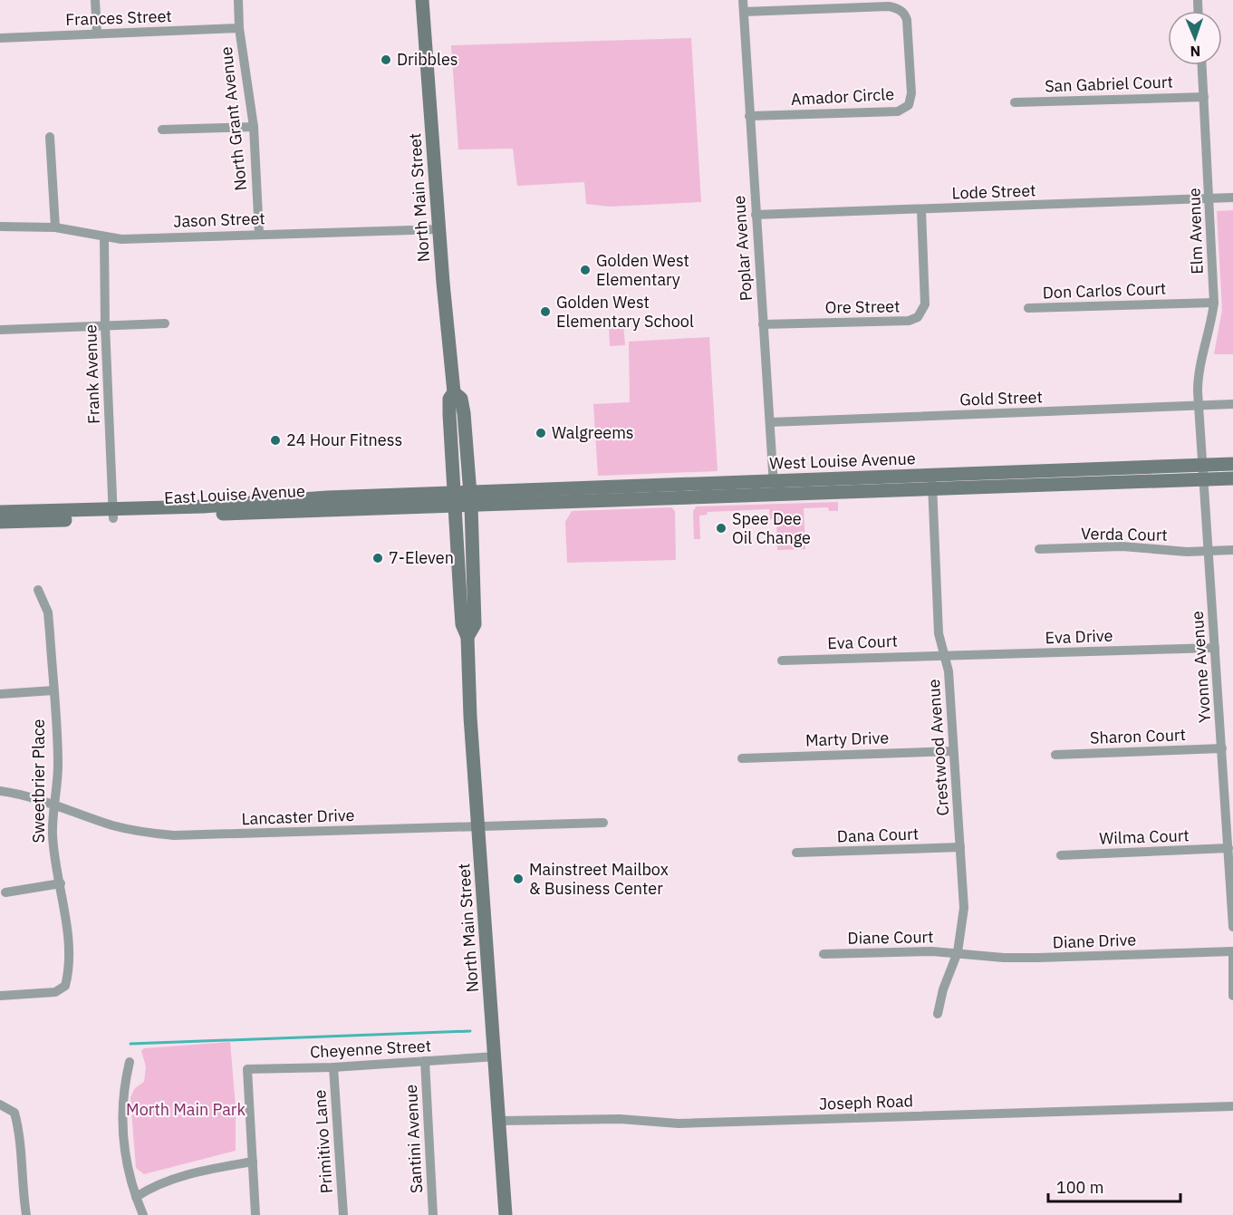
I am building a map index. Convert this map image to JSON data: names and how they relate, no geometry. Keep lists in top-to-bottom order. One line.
{"streets":{"main road":["North Main Street","West Louise Avenue","East Louise Avenue"],"street":["Frances Street","San Gabriel Court","Amador Circle","North Grant Avenue","Lode Street","Jason Street","Elm Avenue","Poplar Avenue","Don Carlos Court","Ore Street","Frank Avenue","Gold Street","Verda Court","Eva Drive","Eva Court","Yvonne Avenue","Sharon Court","Marty Drive","Crestwood Avenue","Sweetbrier Place","Lancaster Drive","Dana Court","Wilma Court","Diane Court","Diane Drive","Cheyenne Street","Joseph Road","Santini Avenue","Primitivo Lane"]},"crossings":[["Frances Street","North Grant Avenue"],["San Gabriel Court","Elm Avenue"],["Amador Circle","Poplar Avenue"],["North Grant Avenue","Jason Street"],["Lode Street","Elm Avenue"],["Lode Street","Poplar Avenue"],["Lode Street","Ore Street"],["North Main Street","Jason Street"],["North Main Street","West Louise Avenue"],["North Main Street","East Louise Avenue"],["North Main Street","Lancaster Drive"],["North Main Street","Cheyenne Street"],["North Main Street","Joseph Road"],["Jason Street","Frank Avenue"],["Elm Avenue","Don Carlos Court"],["Elm Avenue","Gold Street"],["Elm Avenue","Yvonne Avenue"],["Poplar Avenue","Ore Street"],["Poplar Avenue","Gold Street"],["Poplar Avenue","West Louise Avenue"],["Frank Avenue","East Louise Avenue"],["Gold Street","Yvonne Avenue"],["West Louise Avenue","East Louise Avenue"],["West Louise Avenue","Yvonne Avenue"],["West Louise Avenue","Crestwood Avenue"],["Verda Court","Yvonne Avenue"],["Eva Drive","Eva Court"],["Eva Drive","Yvonne Avenue"],["Eva Drive","Crestwood Avenue"],["Eva Court","Crestwood Avenue"],["Yvonne Avenue","Sharon Court"],["Yvonne Avenue","Wilma Court"],["Marty Drive","Crestwood Avenue"],["Crestwood Avenue","Dana Court"],["Crestwood Avenue","Diane Court"],["Crestwood Avenue","Diane Drive"],["Sweetbrier Place","Lancaster Drive"],["Diane Court","Diane Drive"],["Cheyenne Street","Santini Avenue"],["Cheyenne Street","Primitivo Lane"]],"parks":["Morth Main Park"],"places":["Dribbles","Golden West Elementary","Golden West Elementary School","Walgreems","24 Hour Fitness","Spee Dee Oil Change","7-Eleven","Mainstreet Mailbox & Business Center"],"scale_bar":"100 m","north":"bottom"}
